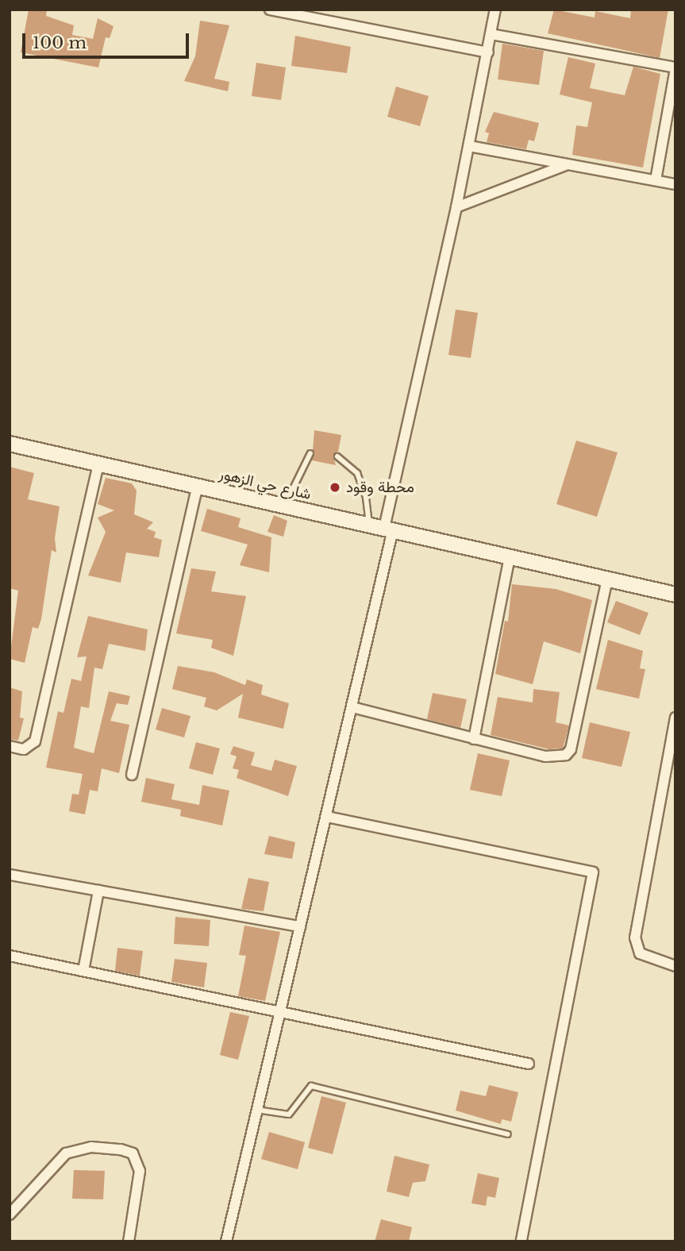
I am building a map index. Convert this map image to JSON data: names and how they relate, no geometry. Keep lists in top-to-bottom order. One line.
{"streets":{"street":["شارع حي الزهور"]},"places":["محطة وقود"],"scale_bar":"100 m"}
